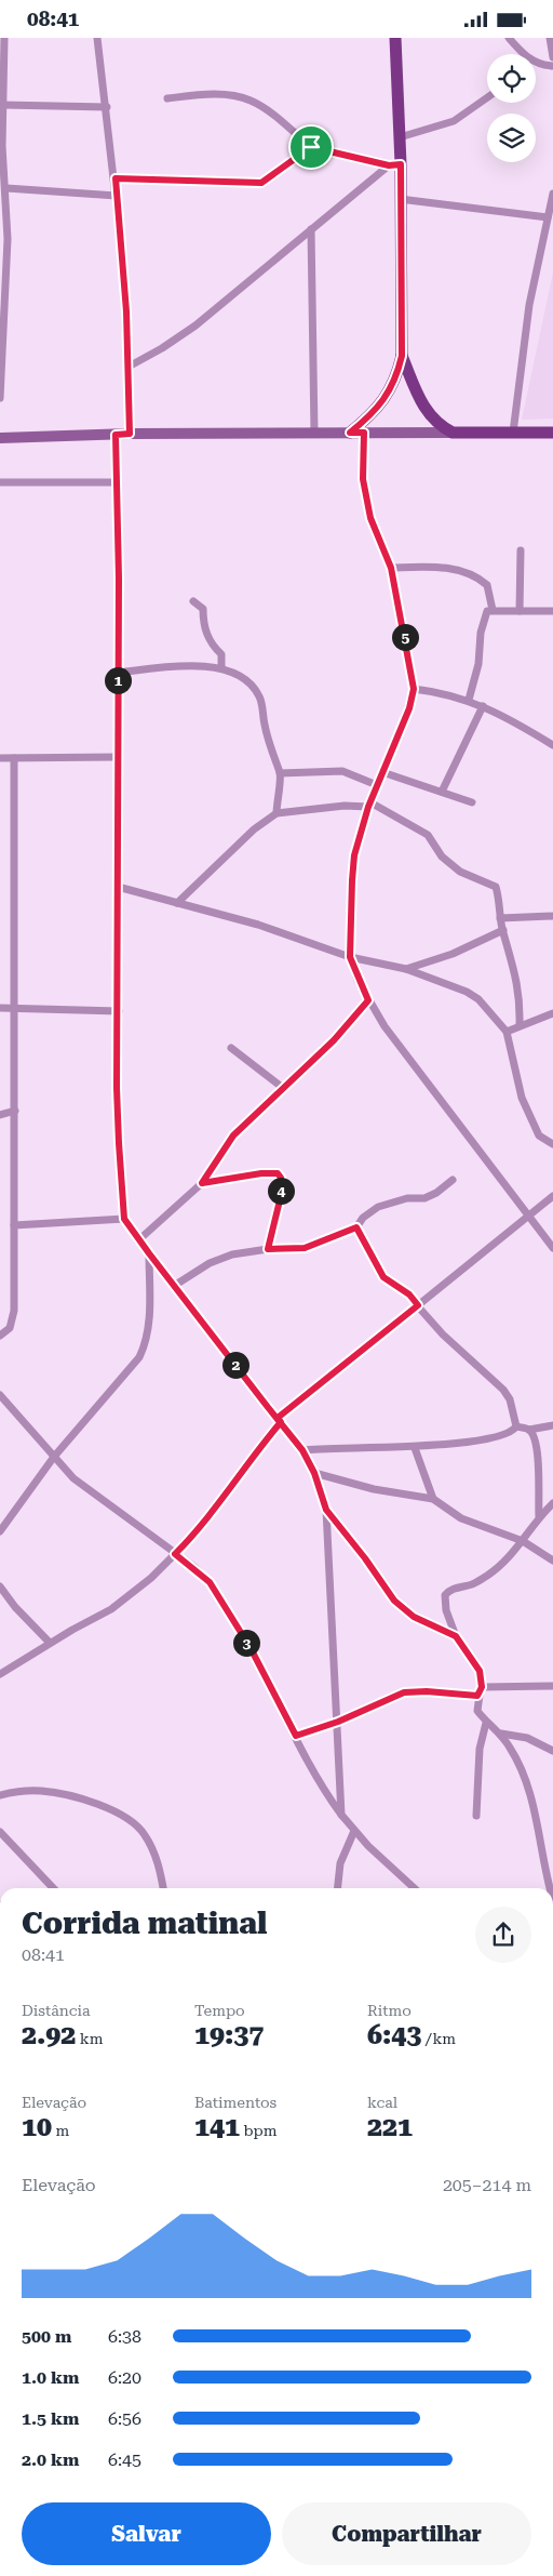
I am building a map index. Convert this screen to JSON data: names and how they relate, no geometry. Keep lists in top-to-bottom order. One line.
{"page":{"status":"08:41","pins":["5","1","4","2","3"],"heading":["Corrida matinal","08:41"],"stats":[["Distância","2.92 km"],["Tempo","19:37"],["Ritmo","6:43 /km"],["Elevação","10 m"],["Batimentos","141 bpm"],["kcal","221"]],"chart":["Elevação","205–214 m"],"list":[{"name":"500 m","note":"6:38"},{"name":"1.0 km","note":"6:20"},{"name":"1.5 km","note":"6:56"},{"name":"2.0 km","note":"6:45"}],"buttons":["Salvar","Compartilhar"]}}
